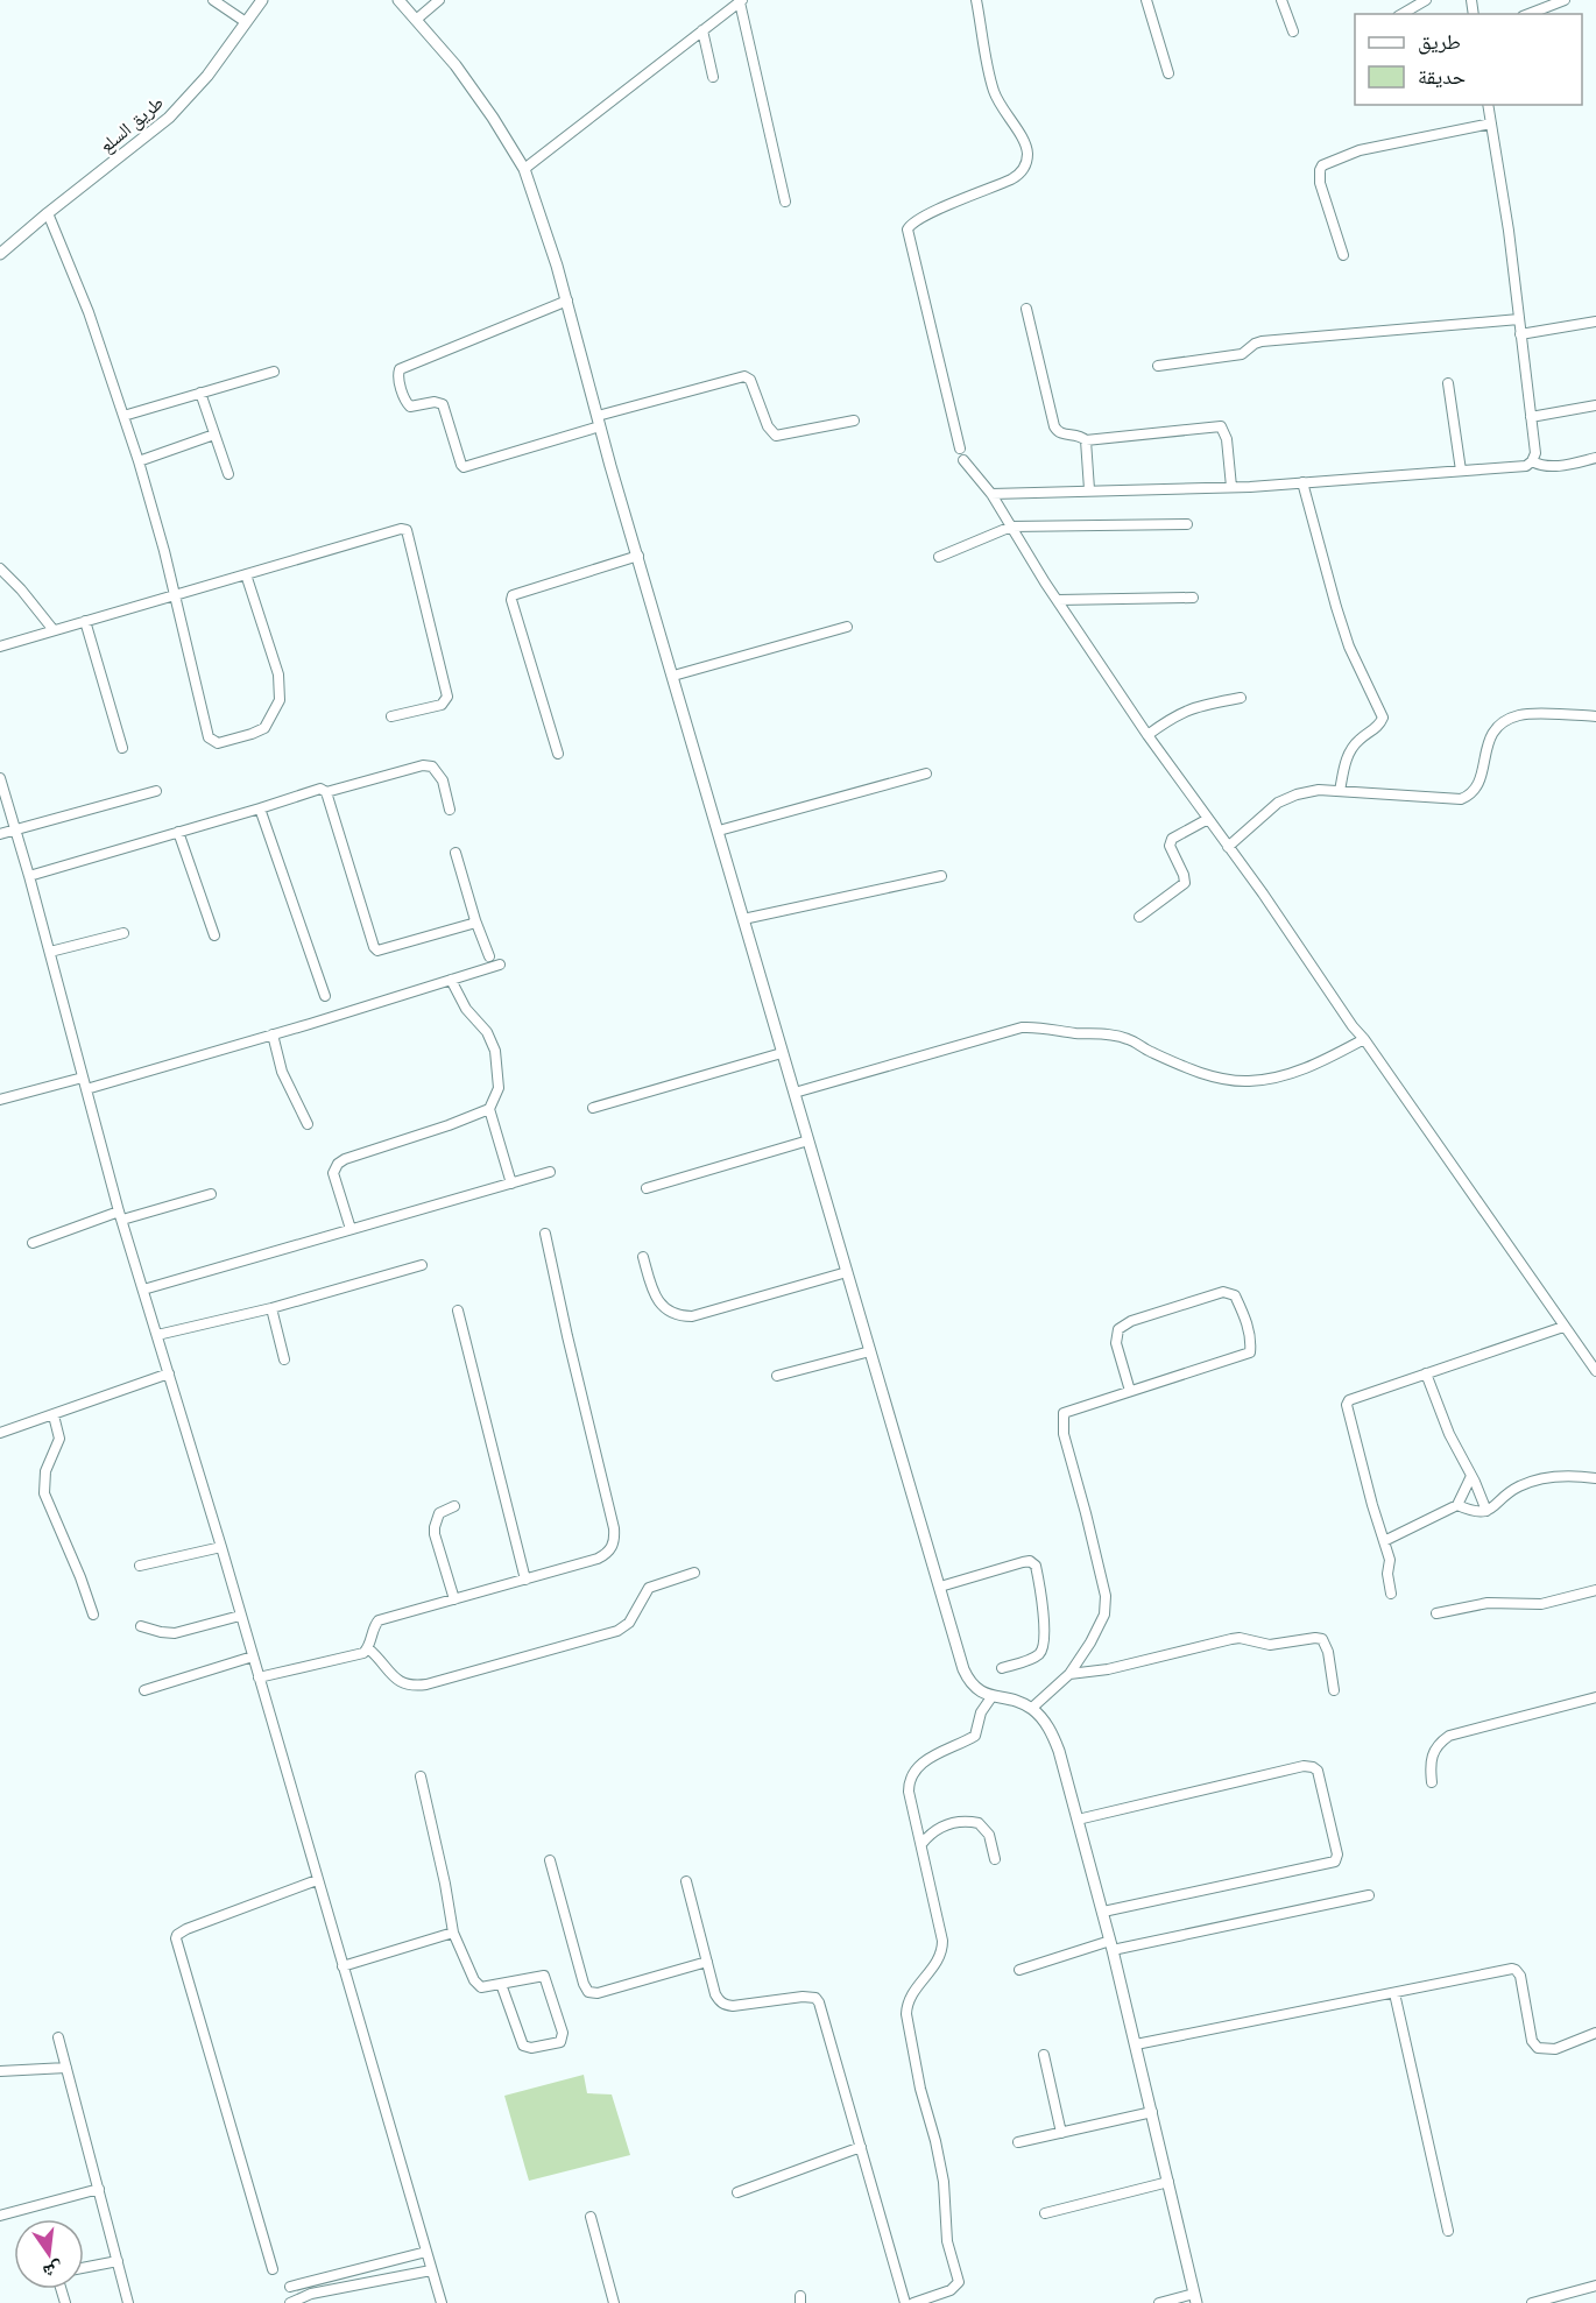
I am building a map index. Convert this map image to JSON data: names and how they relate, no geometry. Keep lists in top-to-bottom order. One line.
{"streets":{"street":["طريق السلع"]},"legend":["طريق","حديقة"],"north":"bottom"}
